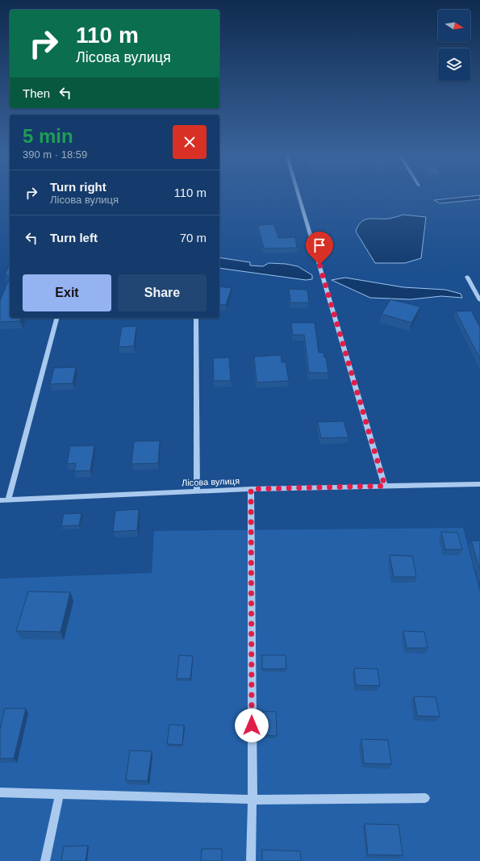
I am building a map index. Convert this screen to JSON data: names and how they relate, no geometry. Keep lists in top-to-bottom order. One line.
{"streets":{"street":["Лісова вулиця"]},"north":"right","page":{"turn":["110 m","Лісова вулиця"],"then":"Then","heading":["5 min","390 m · 18:59"],"list":[{"name":"Turn right","note":"Лісова вулиця","value":"110 m"},{"name":"Turn left","value":"70 m"}],"buttons":["Exit","Share"]}}
